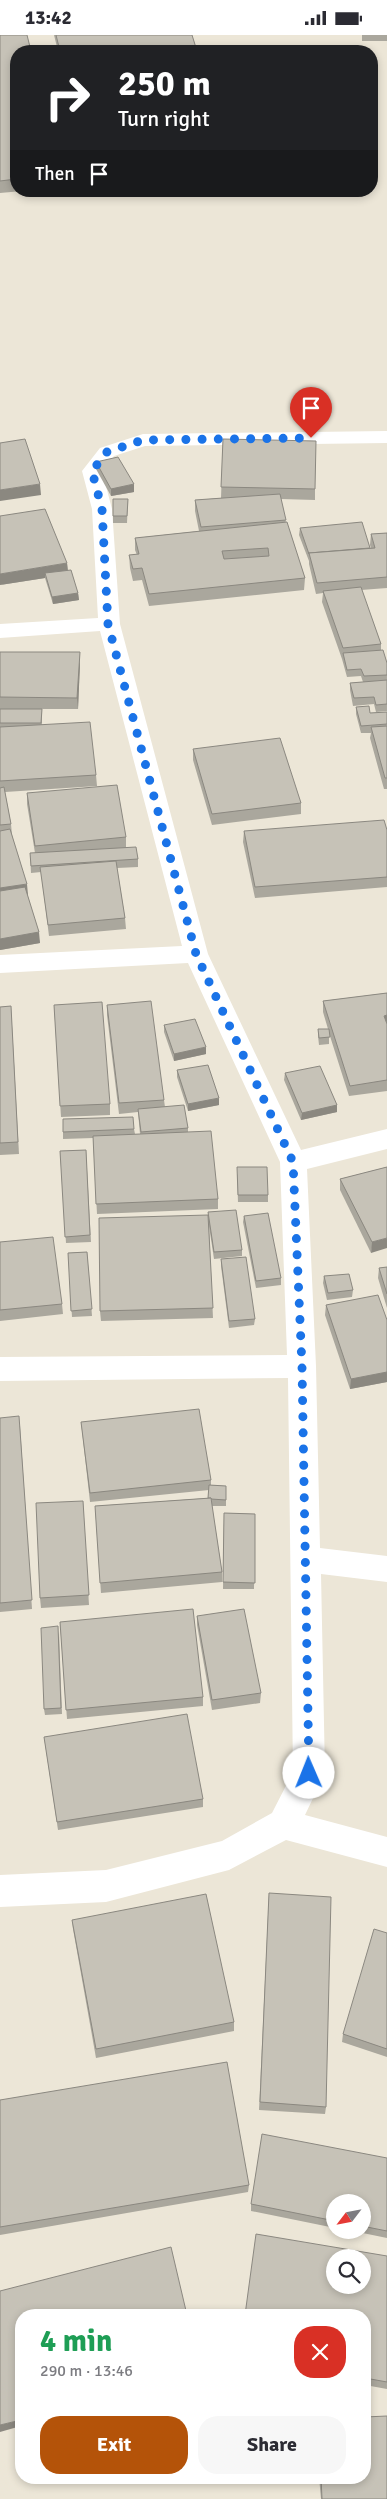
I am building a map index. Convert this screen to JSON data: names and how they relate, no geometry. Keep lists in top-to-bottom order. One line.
{"north":"bottom left","page":{"status":"13:42","turn":["250 m","Turn right"],"then":"Then","heading":["4 min","290 m · 13:46"],"buttons":["Exit","Share"]}}
